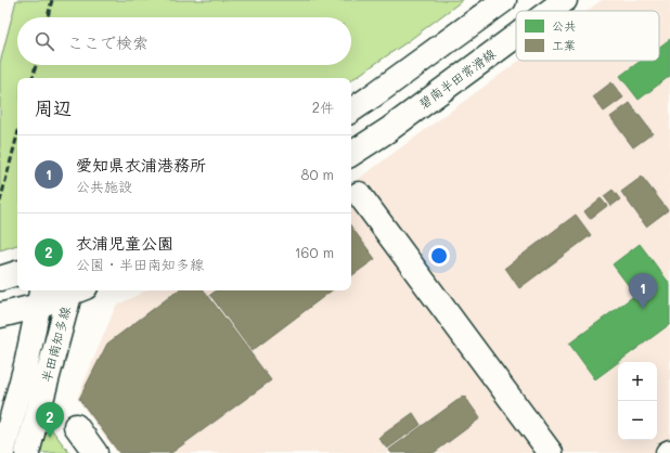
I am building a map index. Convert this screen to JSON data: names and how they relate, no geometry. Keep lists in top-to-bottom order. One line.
{"streets":{"main road":["碧南半田常滑線","半田南知多線"]},"legend":["公共","工業"],"page":{"search":"ここで検索","heading":["周辺","2件"],"list":[{"mark":"1","name":"愛知県衣浦港務所","note":"公共施設","value":"80 m"},{"mark":"2","name":"衣浦児童公園","note":"公園 · 半田南知多線","value":"160 m"}],"pins":["1","2"],"map_buttons":["+","−"]}}
